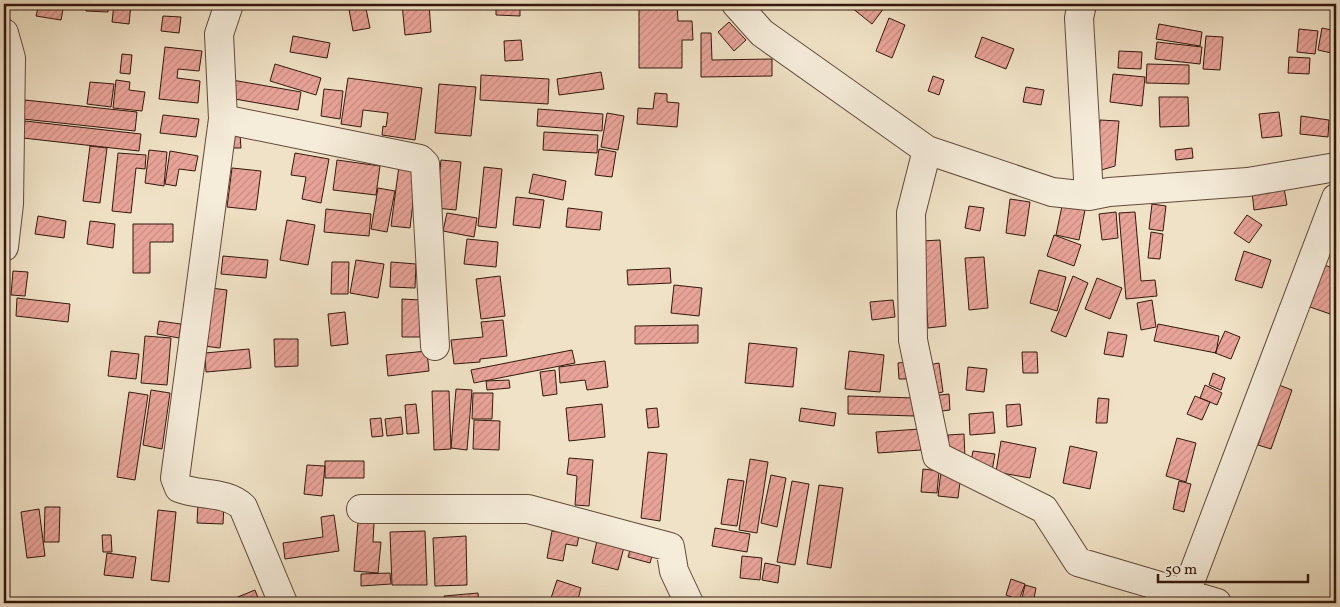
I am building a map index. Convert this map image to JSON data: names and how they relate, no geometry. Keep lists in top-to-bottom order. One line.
{"scale_bar":"50 m"}
